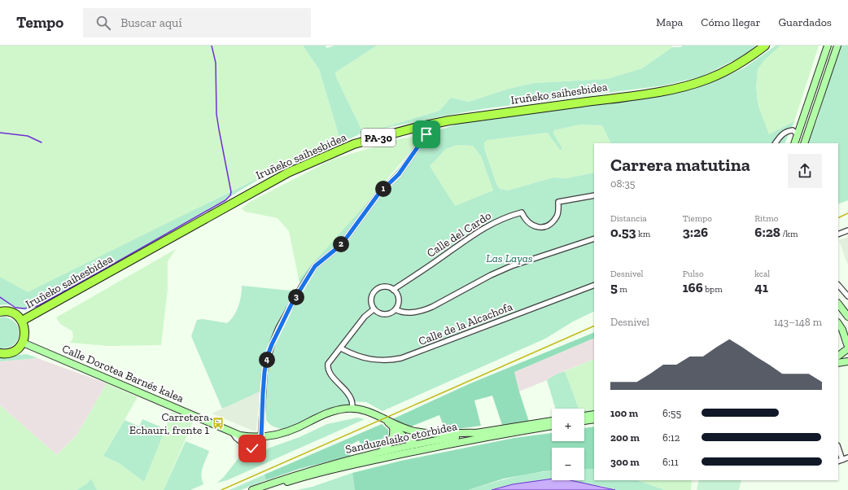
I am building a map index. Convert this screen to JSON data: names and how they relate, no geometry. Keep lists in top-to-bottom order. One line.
{"streets":{"highway":["Iruñeko saihesbidea","PA-30"],"main road":["Calle Dorotea Barnés kalea","Sanduzelaiko etorbidea"],"street":["Calle del Cardo","Calle de la Alcachofa"]},"parks":["Las Layas"],"places":{"bus stop":["Carretera Echauri, frente 1"]},"page":{"header":"Tempo","search":"Buscar aquí","nav":["Mapa","Cómo llegar","Guardados"],"heading":["Carrera matutina","08:35"],"pins":["1","2","3","4"],"stats":[["Distancia","0.53 km"],["Tiempo","3:26"],["Ritmo","6:28 /km"],["Desnivel","5 m"],["Pulso","166 bpm"],["kcal","41"]],"chart":["Desnivel","143–148 m"],"list":[{"name":"100 m","note":"6:55"},{"name":"200 m","note":"6:12"},{"name":"300 m","note":"6:11"}],"map_buttons":["+","−"]}}
